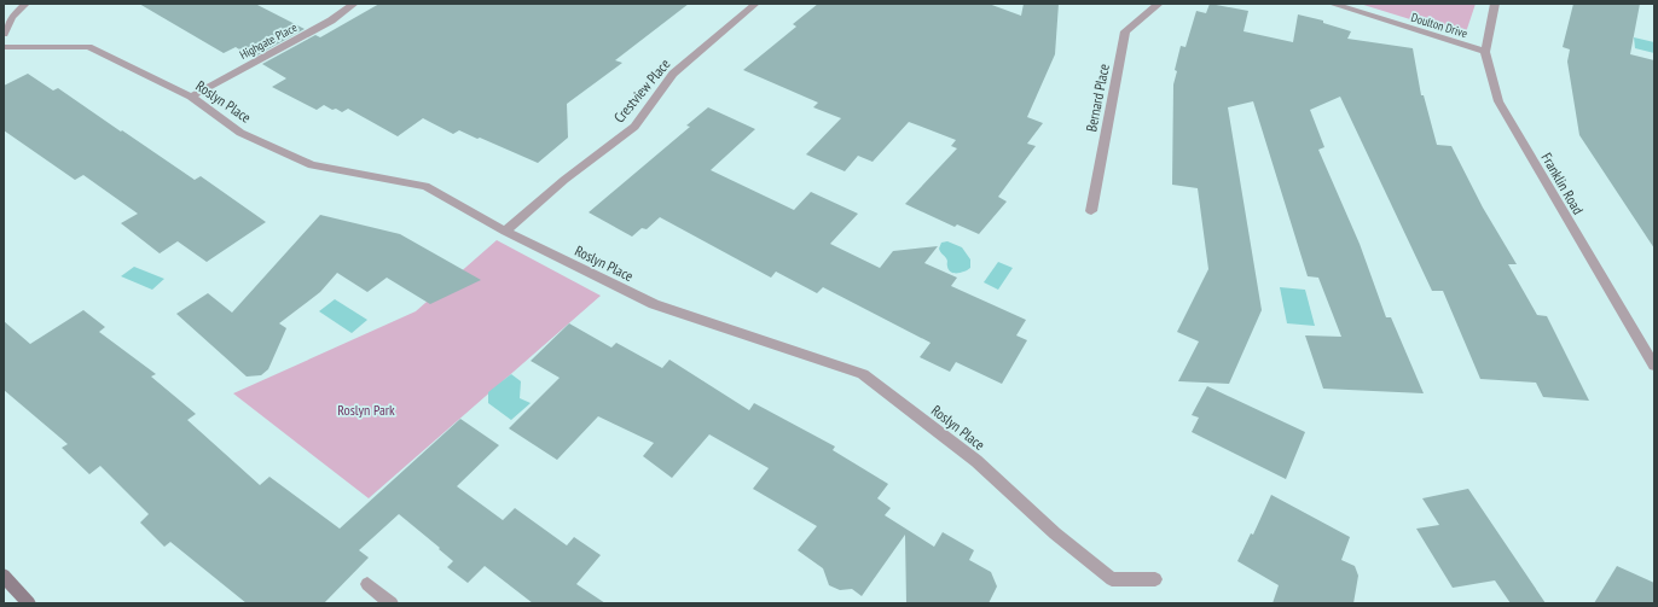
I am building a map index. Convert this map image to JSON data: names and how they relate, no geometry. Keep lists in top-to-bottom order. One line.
{"streets":{"street":["Doulton Drive","Highgate Place","Crestview Place","Bernard Place","Roslyn Place","Franklin Road"]},"crossings":[["Doulton Drive","Franklin Road"],["Highgate Place","Roslyn Place"],["Crestview Place","Roslyn Place"]],"parks":["Roslyn Park"]}
